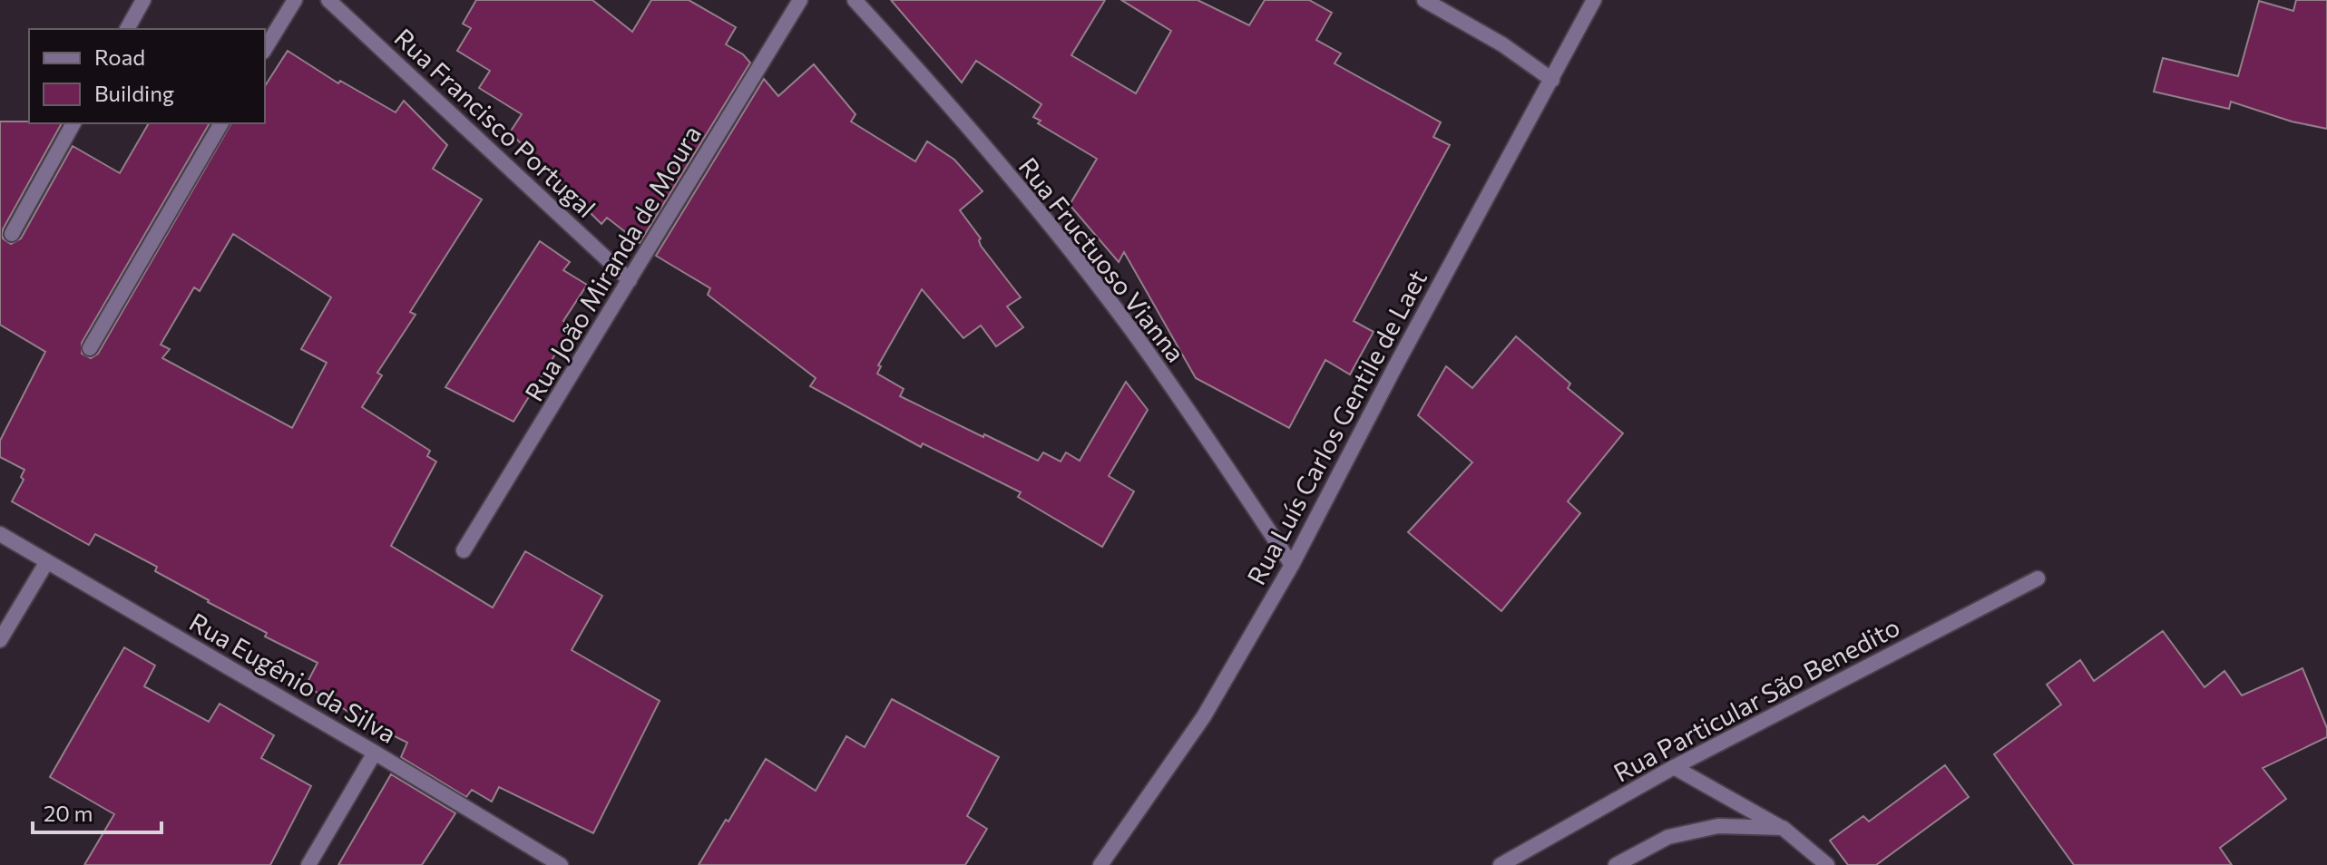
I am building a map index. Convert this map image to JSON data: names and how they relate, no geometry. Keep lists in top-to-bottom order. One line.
{"streets":{"street":["Rua Francisco Portugal","Rua Fructuoso Vianna","Rua João Miranda de Moura","Rua Luís Carlos Gentile de Laet","Rua Eugênio da Silva","Rua Particular São Benedito"]},"crossings":[["Rua Francisco Portugal","Rua João Miranda de Moura"],["Rua Fructuoso Vianna","Rua Luís Carlos Gentile de Laet"]],"legend":["Road","Building"],"scale_bar":"20 m"}
